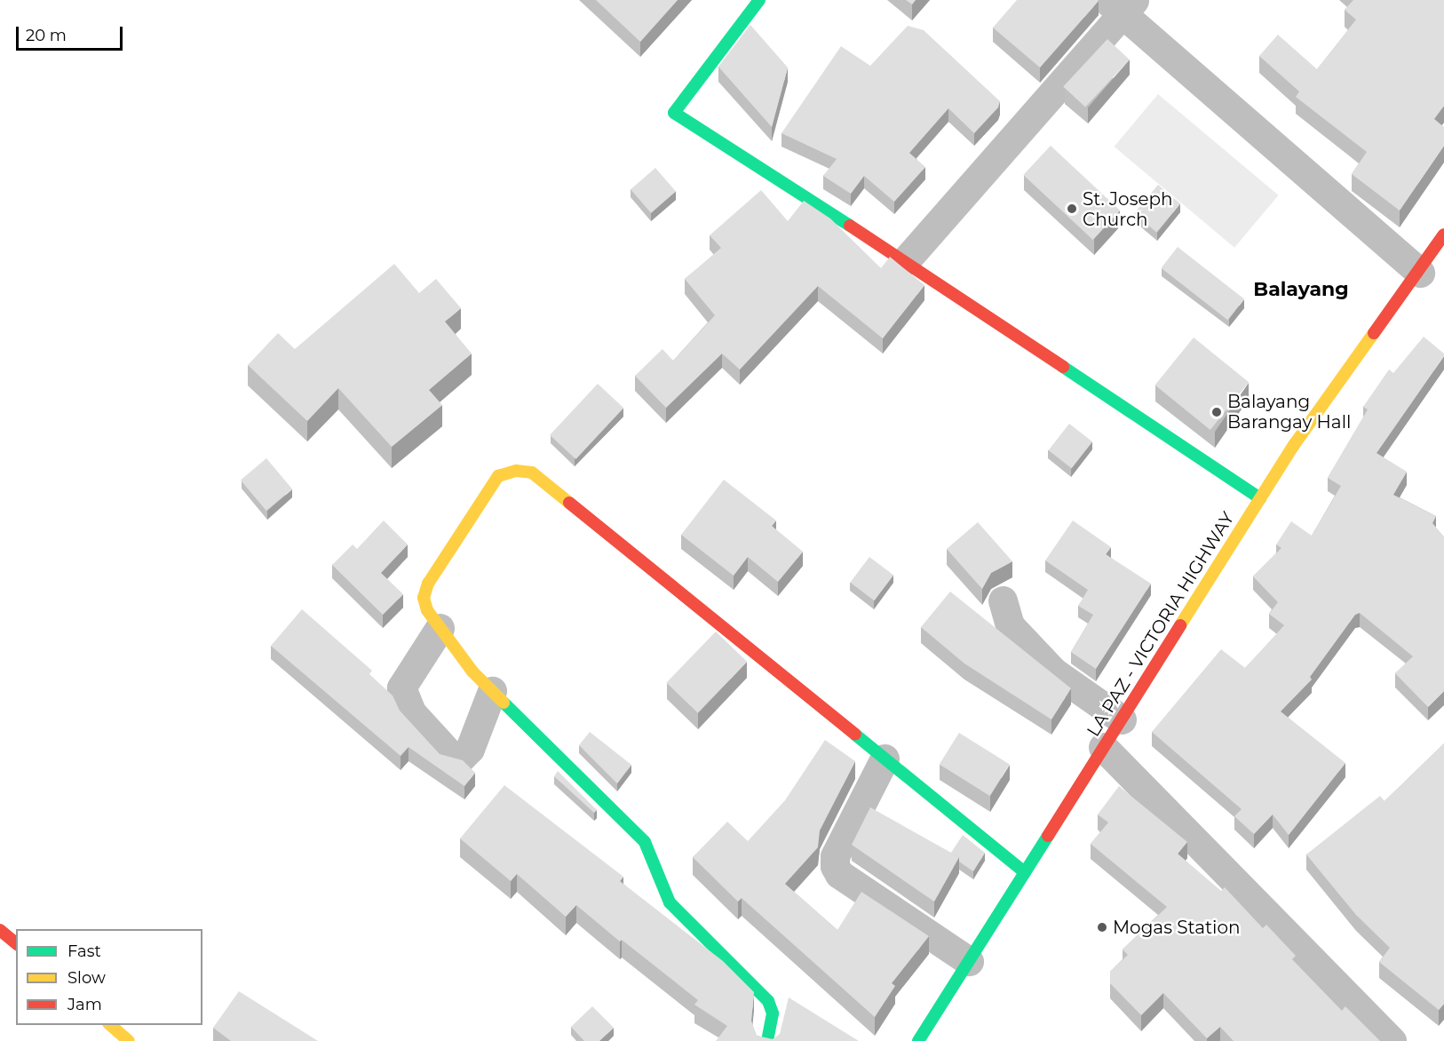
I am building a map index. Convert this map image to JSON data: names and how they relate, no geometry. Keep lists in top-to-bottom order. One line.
{"streets":{"street":["LA PAZ - VICTORIA HIGHWAY"]},"districts":["Balayang"],"places":["St. Joseph Church","Balayang Barangay Hall","Mogas Station"],"legend":["Fast","Slow","Jam"],"scale_bar":"20 m"}
